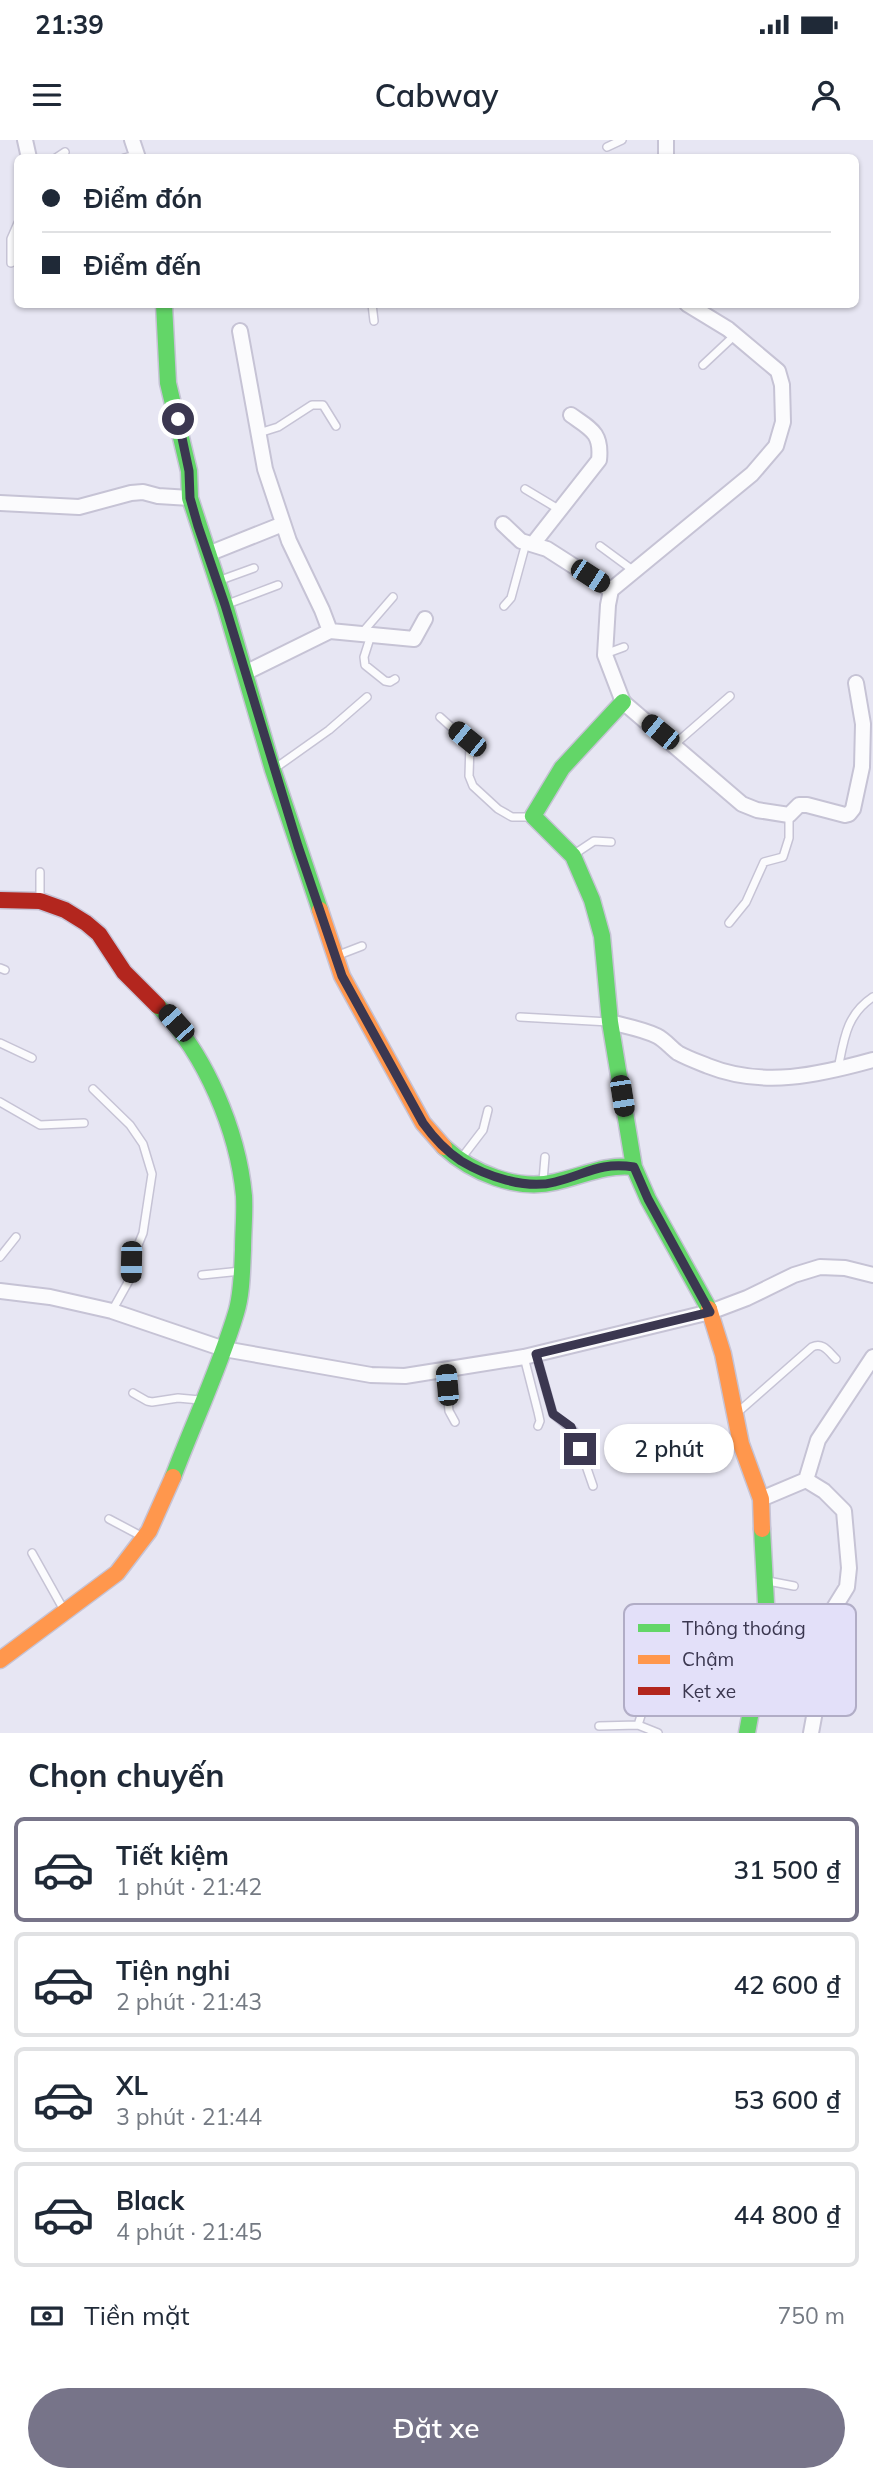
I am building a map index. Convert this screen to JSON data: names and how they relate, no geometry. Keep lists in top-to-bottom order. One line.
{"legend":["Thông thoáng","Chậm","Kẹt xe"],"page":{"status":"21:39","header":"Cabway","banner":["Điểm đón","Điểm đến"],"bubble":"2 phút","heading":"Chọn chuyến","list":[{"name":"Tiết kiệm","note":"1 phút · 21:42","value":"31 500 ₫"},{"name":"Tiện nghi","note":"2 phút · 21:43","value":"42 600 ₫"},{"name":"XL","note":"3 phút · 21:44","value":"53 600 ₫"},{"name":"Black","note":"4 phút · 21:45","value":"44 800 ₫"}],"pay":["Tiền mặt","750 m"],"buttons":"Đặt xe"}}
